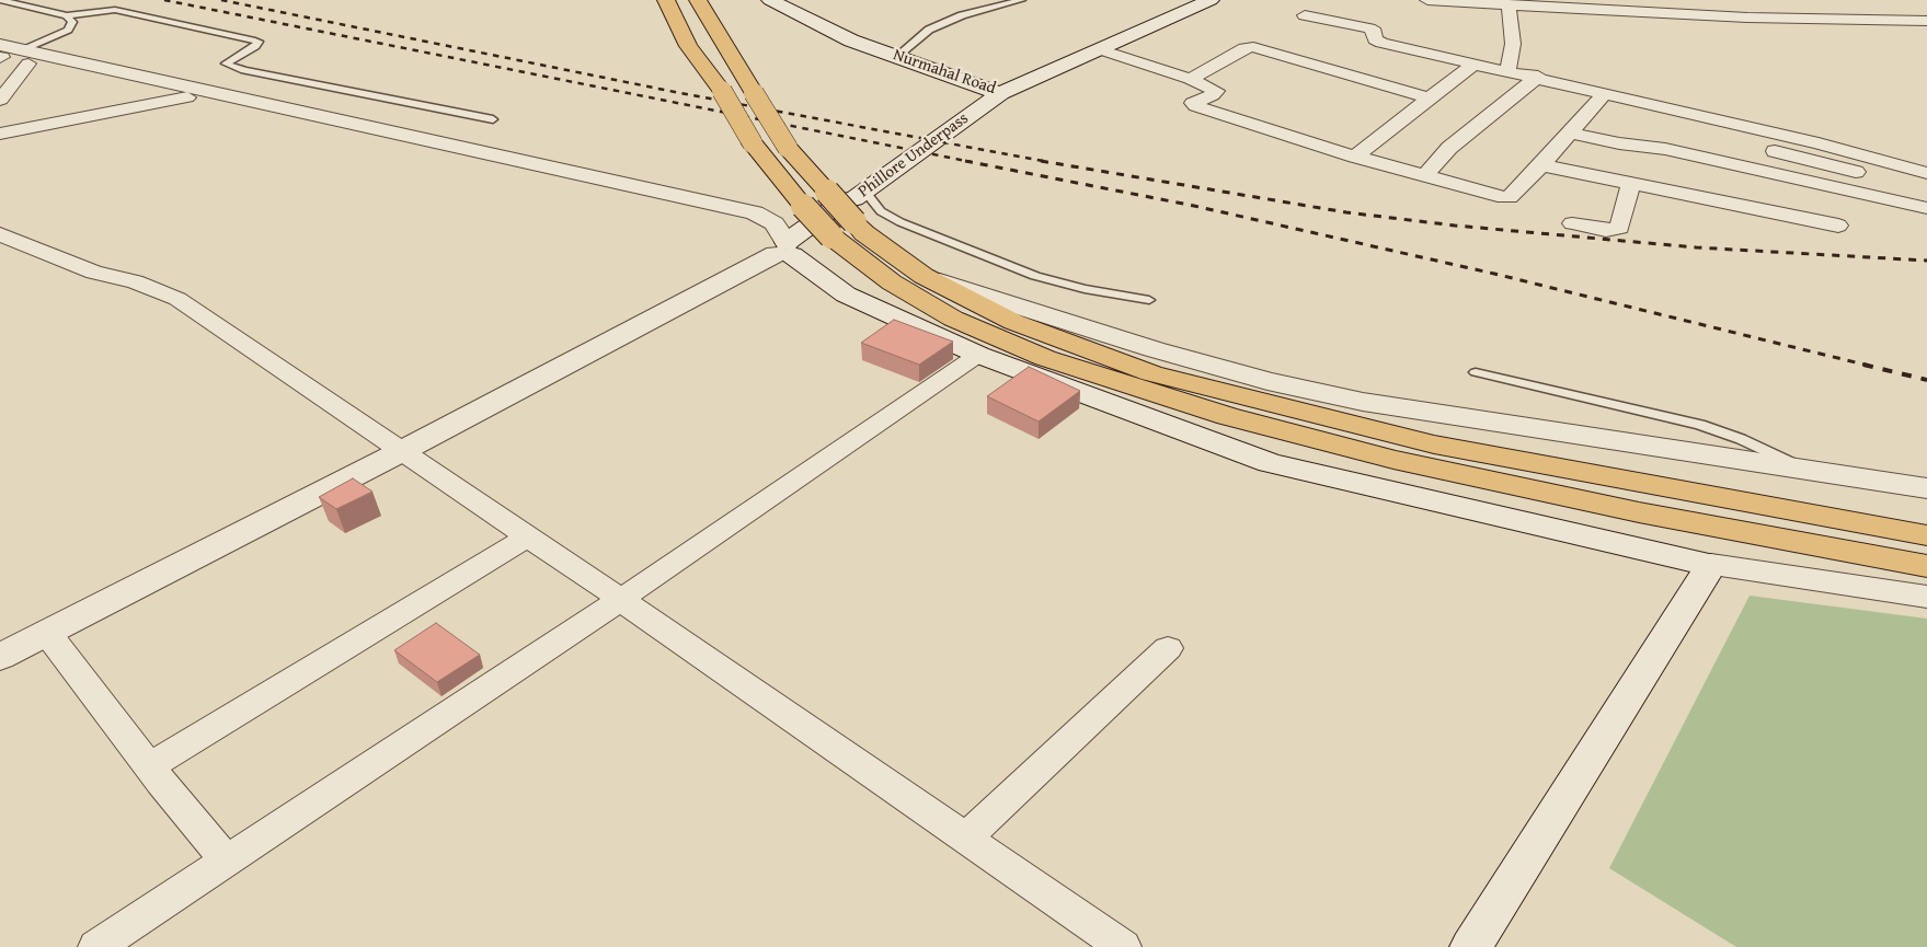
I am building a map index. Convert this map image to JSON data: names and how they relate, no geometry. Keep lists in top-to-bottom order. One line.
{"streets":{"street":["Nurmahal Road","Phillore Underpass"]},"crossings":[["Nurmahal Road","Phillore Underpass"]]}
